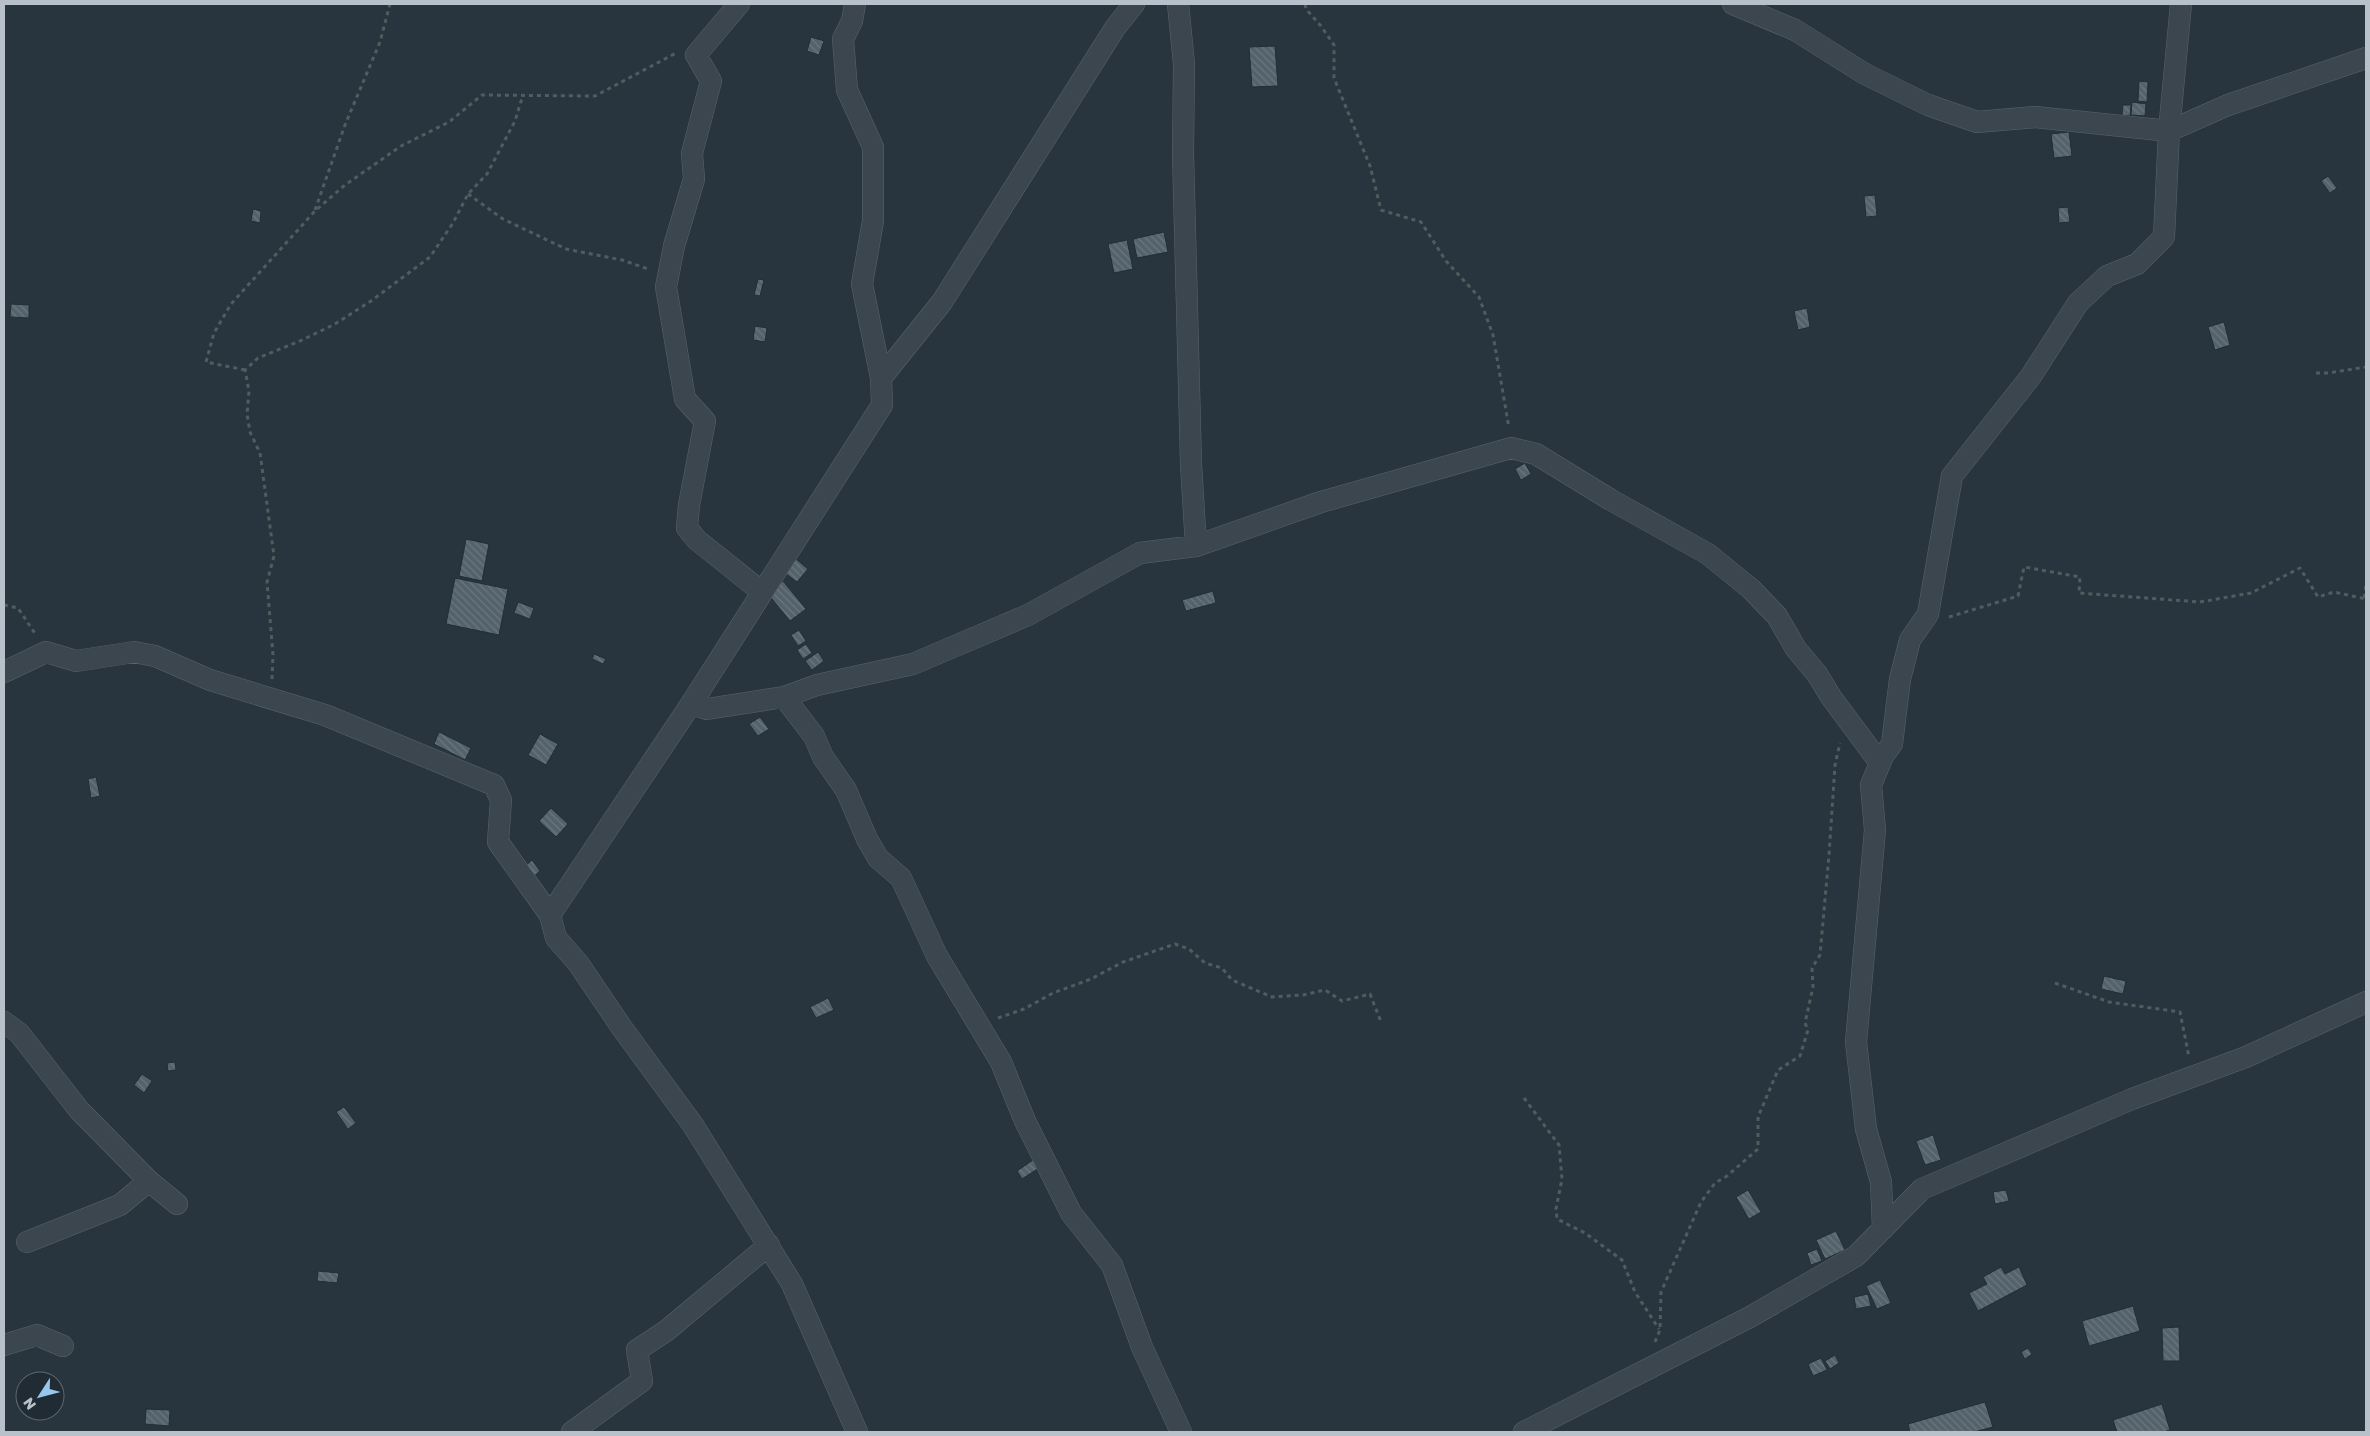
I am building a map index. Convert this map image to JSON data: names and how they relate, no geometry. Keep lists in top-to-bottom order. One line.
{"north":"bottom left"}
